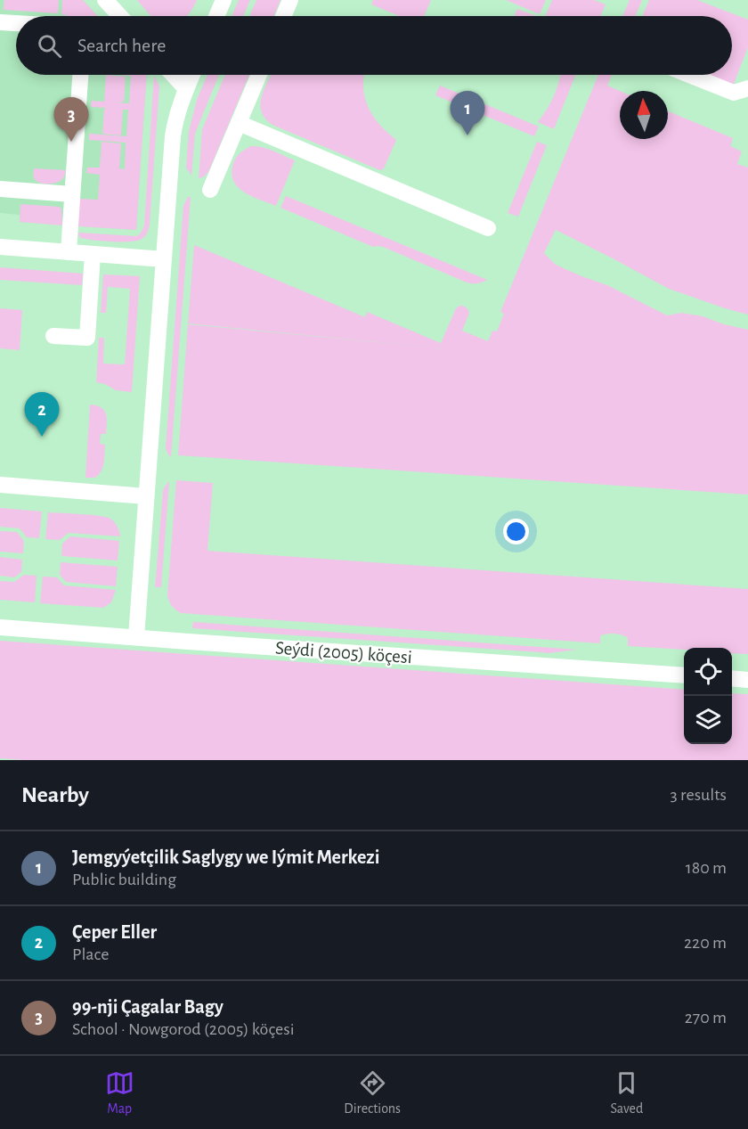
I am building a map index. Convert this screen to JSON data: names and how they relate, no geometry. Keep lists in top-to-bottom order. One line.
{"streets":{"street":["Seýdi (2005) köçesi"]},"north":"top","page":{"search":"Search here","pins":["1","3","2"],"heading":["Nearby","3 results"],"list":[{"mark":"1","name":"Jemgyýetçilik Saglygy we Iýmit Merkezi","note":"Public building","value":"180 m"},{"mark":"2","name":"Çeper Eller","note":"Place","value":"220 m"},{"mark":"3","name":"99-nji Çagalar Bagy","note":"School · Nowgorod (2005) köçesi","value":"270 m"}],"nav":["Map","Directions","Saved"]}}
